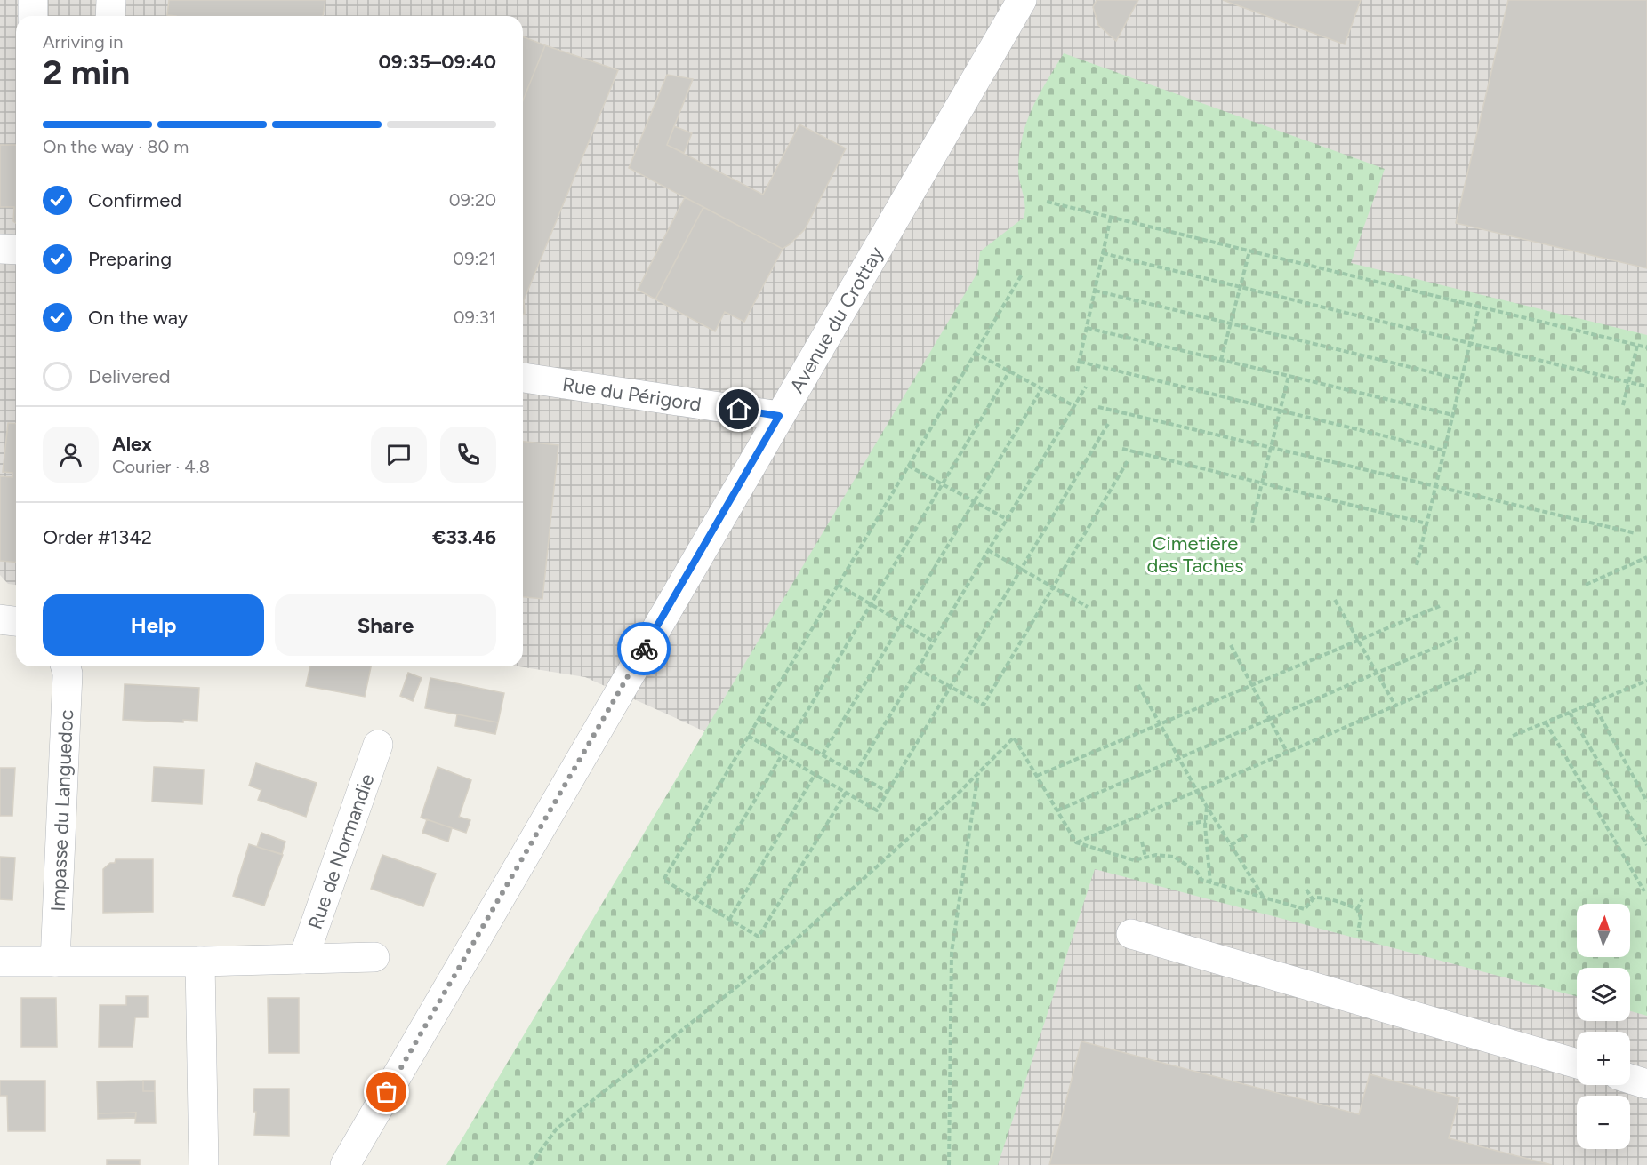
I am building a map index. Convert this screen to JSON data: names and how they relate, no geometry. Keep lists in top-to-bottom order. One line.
{"streets":{"street":["Avenue du Crottay","Rue du Périgord","Impasse du Languedoc","Rue de Normandie"]},"crossings":[["Avenue du Crottay","Rue du Périgord"],["Impasse du Languedoc","Rue de Normandie"]],"parks":["Cimetière des Taches"],"north":"top","page":{"heading":["2 min","Arriving in","09:35–09:40"],"panel":["Alex","Courier · 4.8","Order #1342","€33.46"],"bar":"On the way · 80 m","list":[["Confirmed","09:20"],["Preparing","09:21"],["On the way","09:31"],"Delivered"],"buttons":["Help","Share"],"map_buttons":["+","−"]}}
